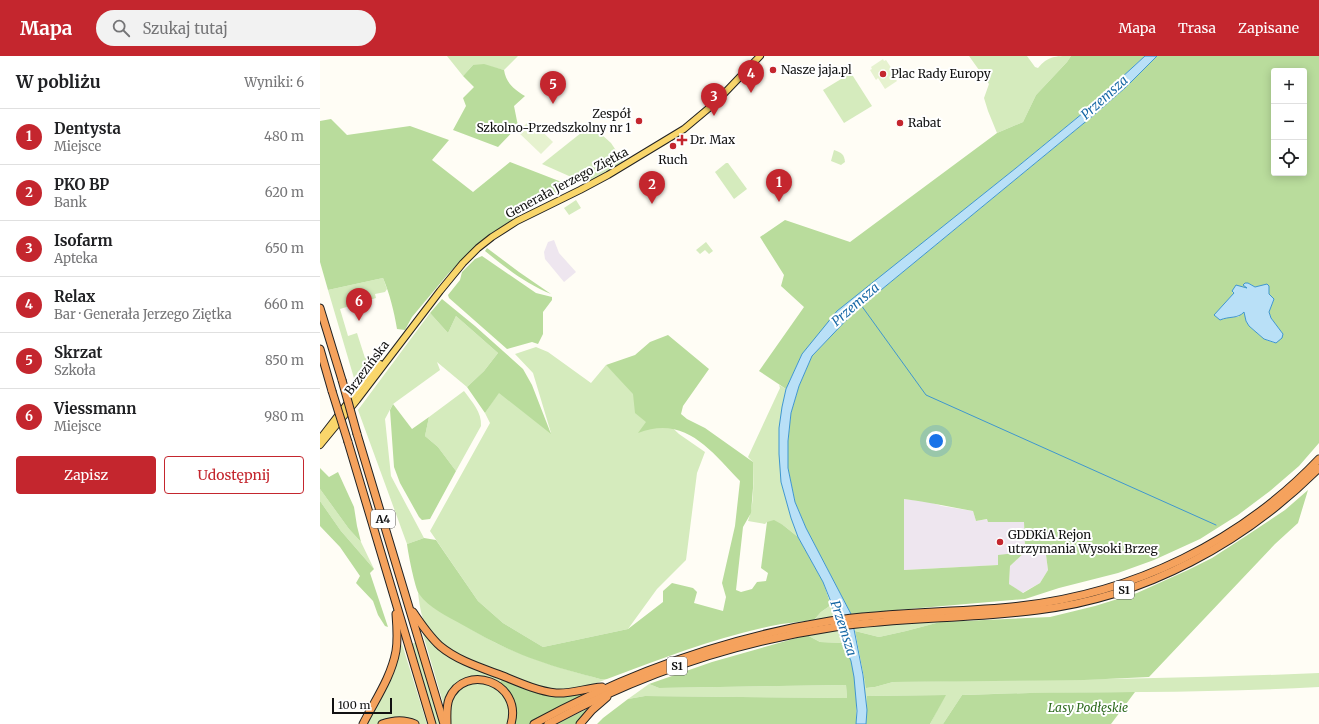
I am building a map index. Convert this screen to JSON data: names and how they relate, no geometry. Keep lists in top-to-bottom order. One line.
{"streets":{"highway":["A4","S1"],"main road":["Generała Jerzego Ziętka","Brzezińska"]},"crossings":[["Generała Jerzego Ziętka","Brzezińska"]],"water":["Przemsza"],"parks":["Lasy Podłęskie"],"places":{"other":["Nasze jaja.pl","Plac Rady Europy","Zespół Szkolno-Przedszkolny nr 1","Rabat","Ruch","GDDKiA Rejon utrzymania Wysoki Brzeg"],"health":["Dr. Max"]},"scale_bar":"100 m","page":{"header":"Mapa","search":"Szukaj tutaj","nav":["Mapa","Trasa","Zapisane"],"heading":["W pobliżu","Wyniki: 6"],"pins":["4","5","3","1","2","6"],"map_buttons":["+","−"],"list":[{"mark":"1","name":"Dentysta","note":"Miejsce","value":"480 m"},{"mark":"2","name":"PKO BP","note":"Bank","value":"620 m"},{"mark":"3","name":"Isofarm","note":"Apteka","value":"650 m"},{"mark":"4","name":"Relax","note":"Bar · Generała Jerzego Ziętka","value":"660 m"},{"mark":"5","name":"Skrzat","note":"Szkoła","value":"850 m"},{"mark":"6","name":"Viessmann","note":"Miejsce","value":"980 m"}],"buttons":["Zapisz","Udostępnij"],"scale":"100 m"}}
